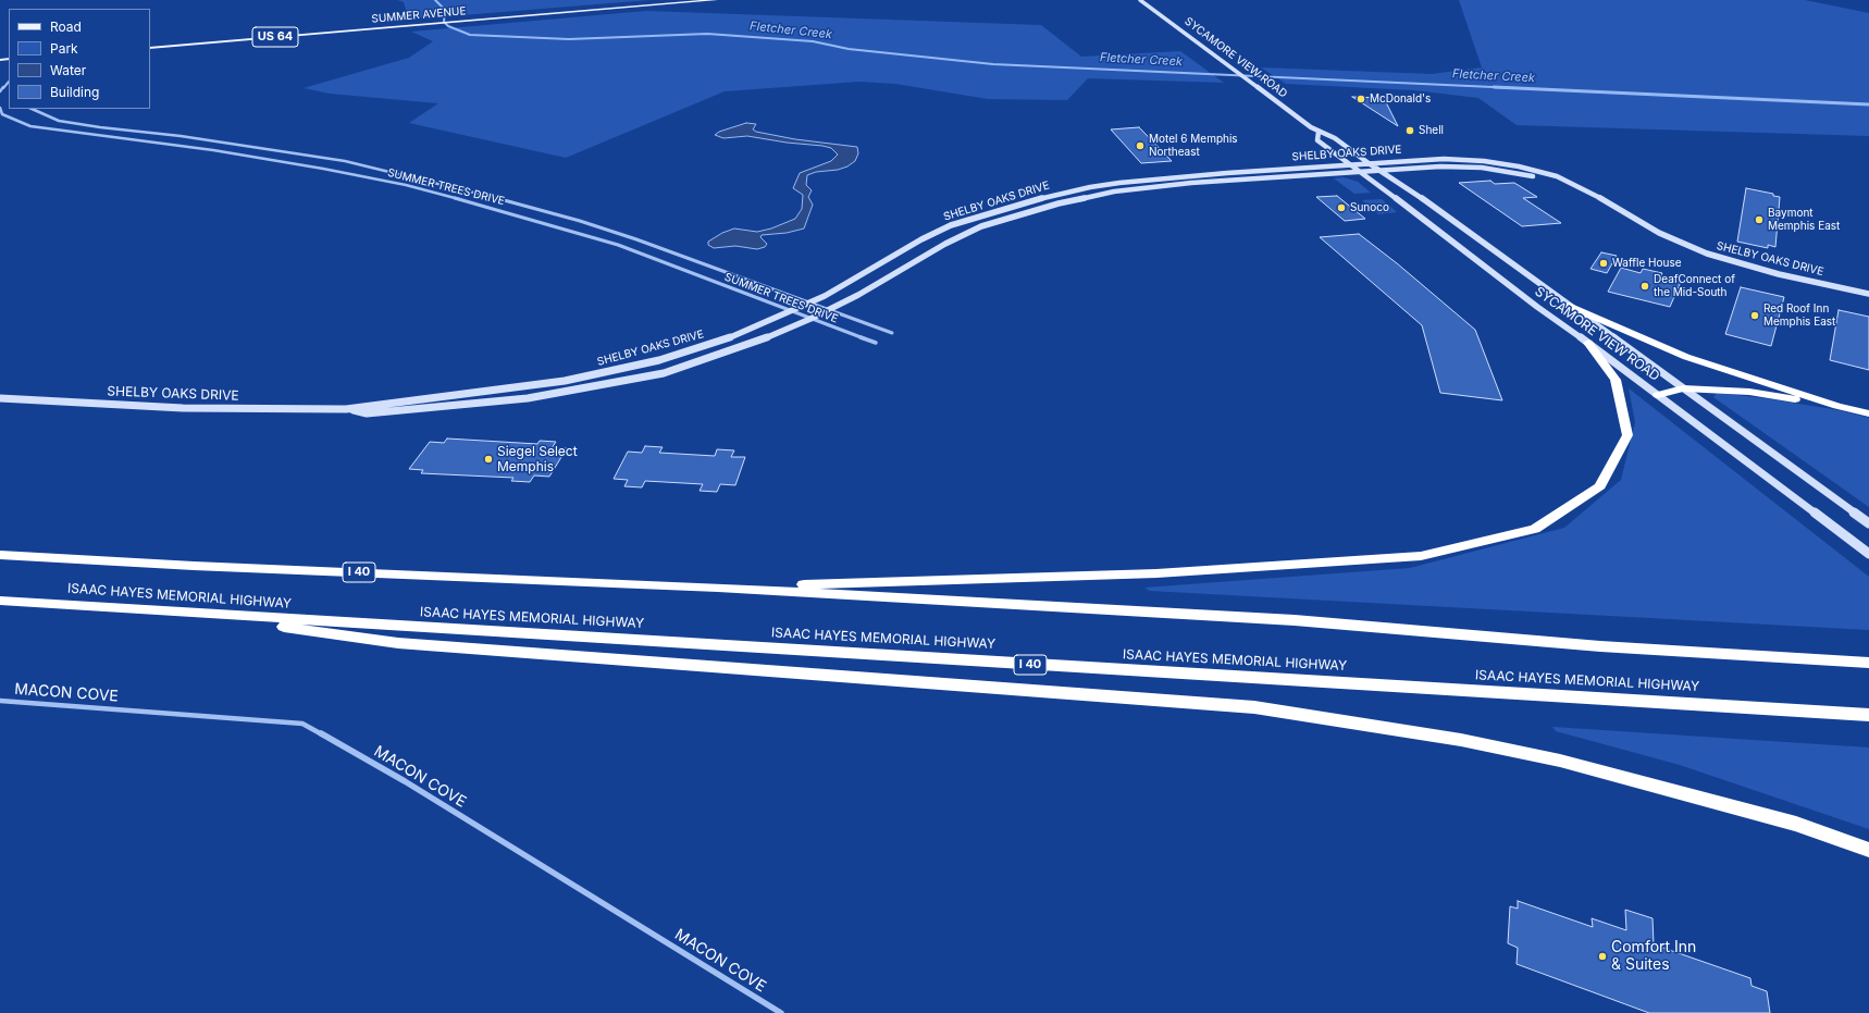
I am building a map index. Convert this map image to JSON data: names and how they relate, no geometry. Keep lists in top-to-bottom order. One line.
{"streets":{"highway":["I 40","ISAAC HAYES MEMORIAL HIGHWAY"],"main road":["SUMMER AVENUE","US 64"],"street":["SYCAMORE VIEW ROAD","SHELBY OAKS DRIVE","SUMMER TREES DRIVE","MACON COVE"]},"crossings":[["SYCAMORE VIEW ROAD","SHELBY OAKS DRIVE"],["SHELBY OAKS DRIVE","SUMMER TREES DRIVE"]],"water":["Fletcher Creek"],"places":["McDonald's","Shell","Motel 6 Memphis Northeast","Sunoco","Baymont Memphis East","Waffle House","DeafConnect of the Mid-South","Red Roof Inn Memphis East","Siegel Select Memphis","Comfort Inn & Suites"],"legend":["Road","Park","Water","Building"]}
